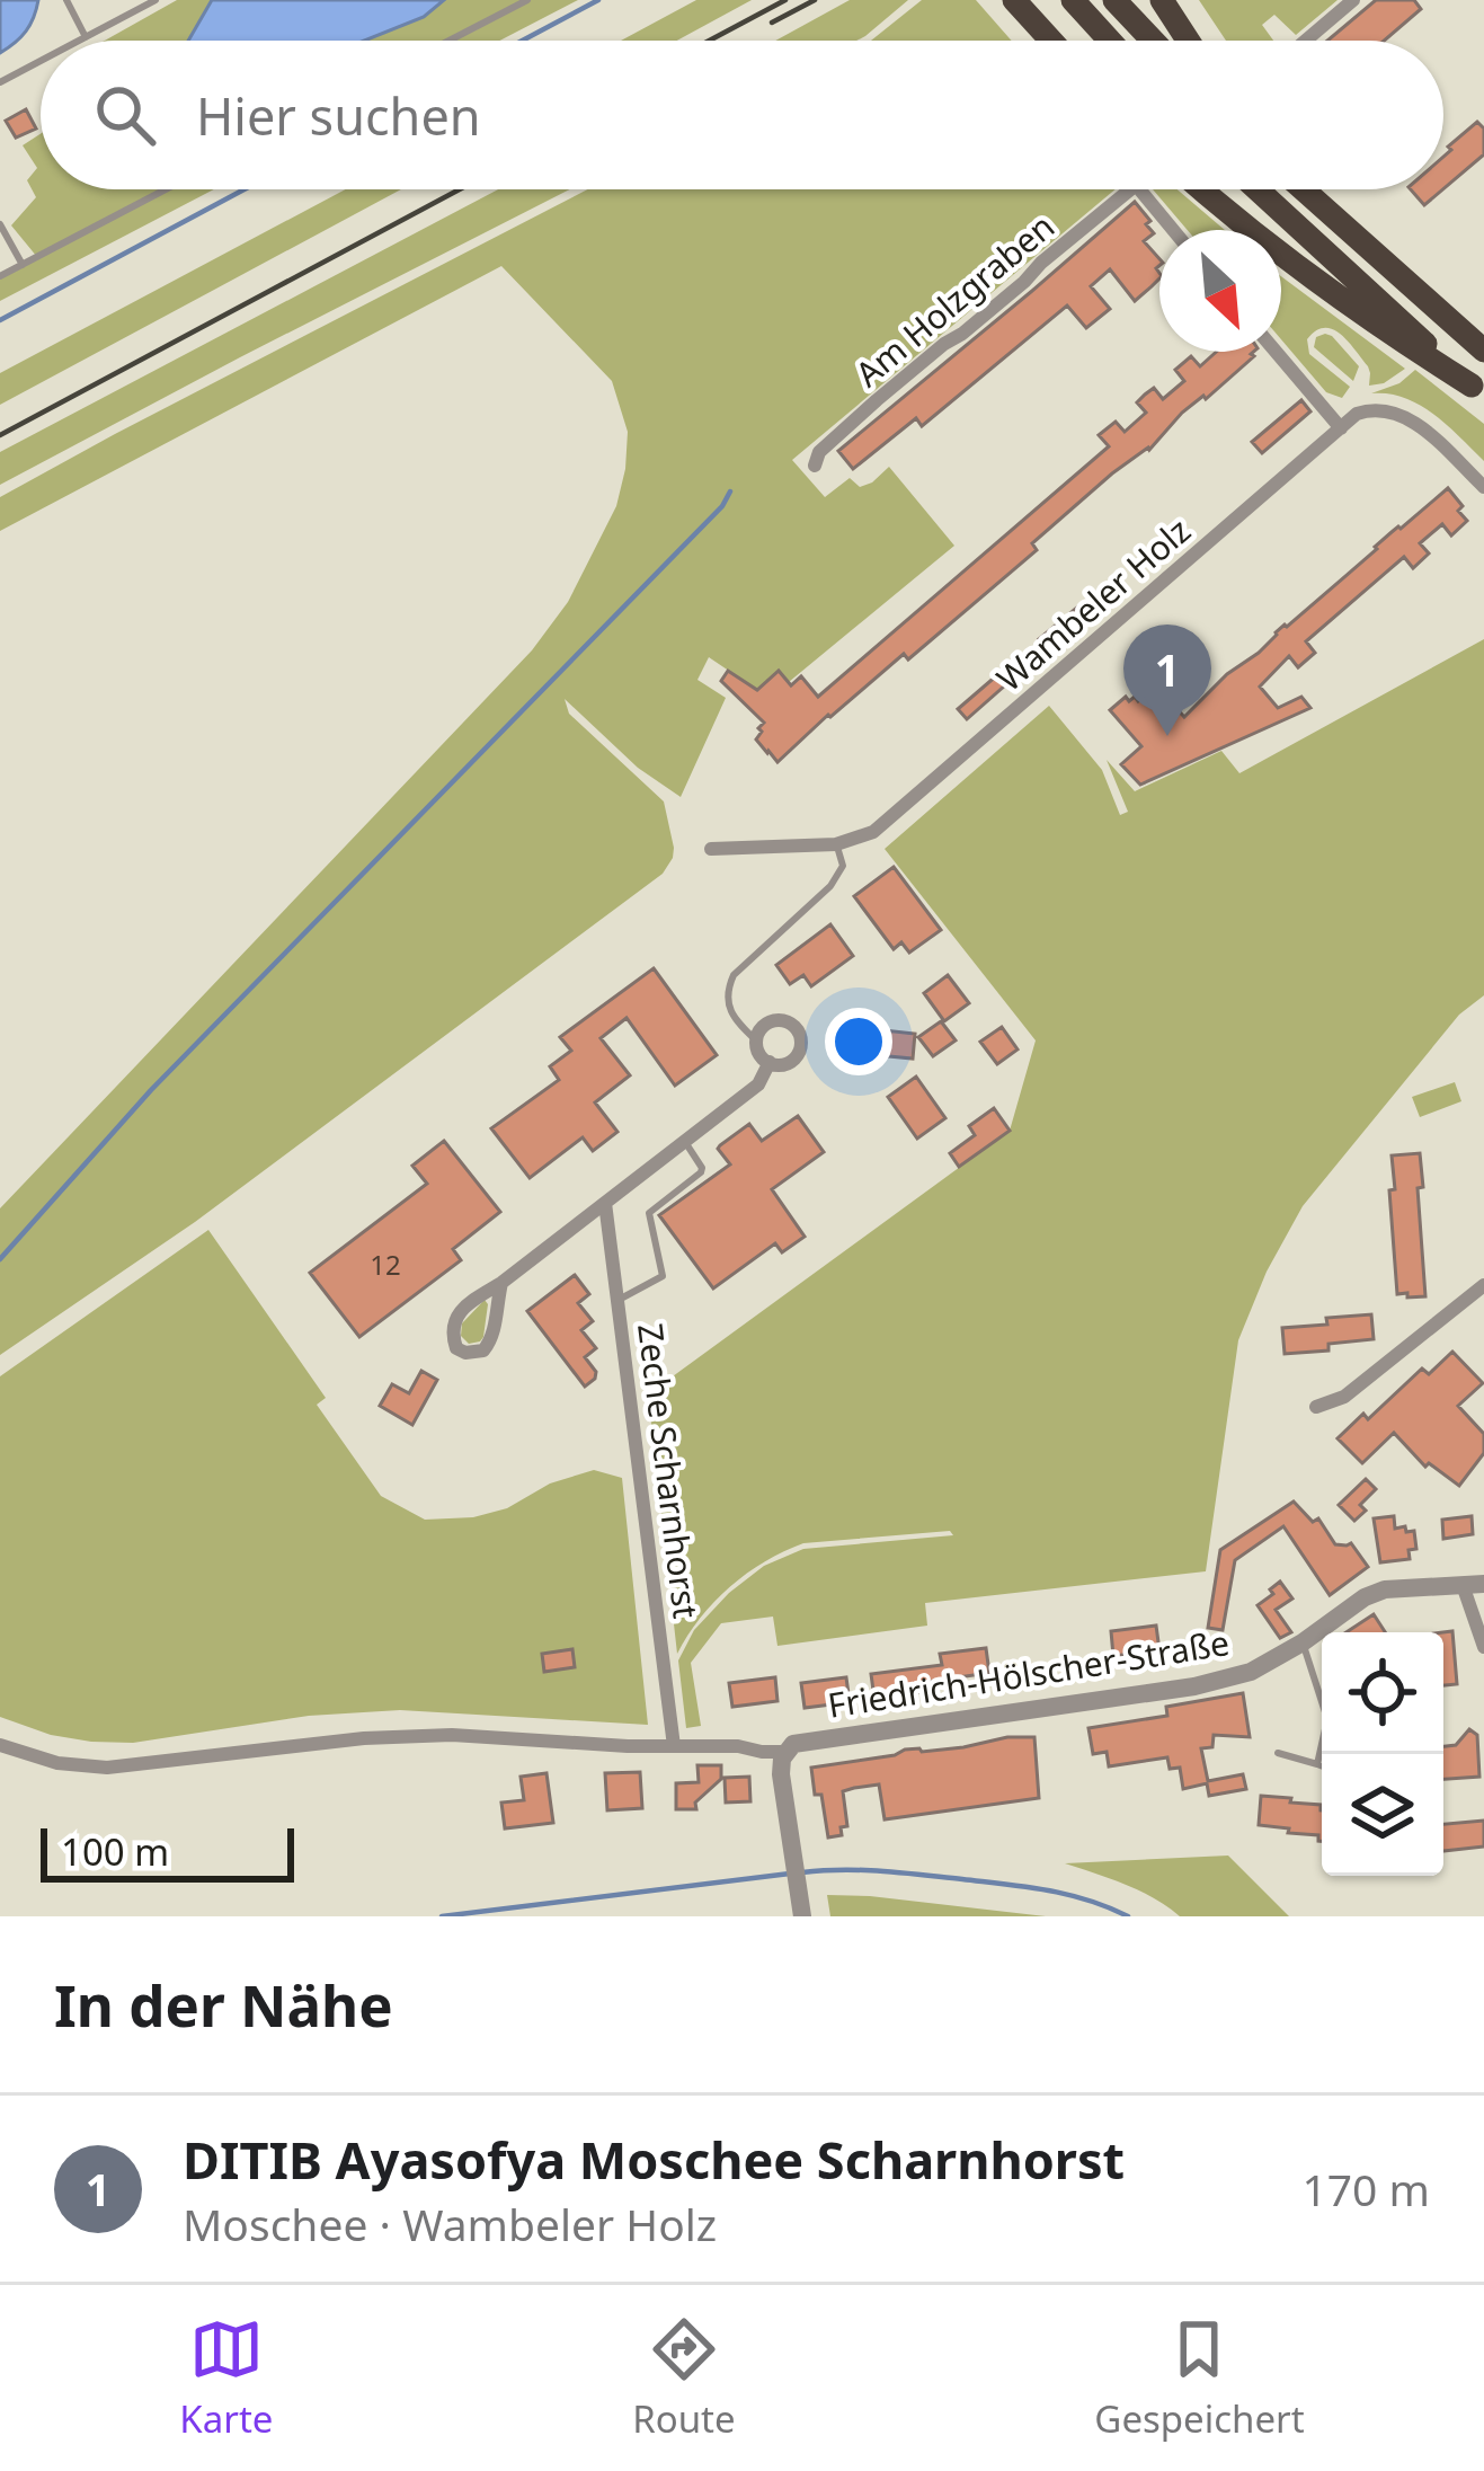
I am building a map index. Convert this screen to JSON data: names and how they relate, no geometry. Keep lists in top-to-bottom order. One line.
{"streets":{"street":["Am Holzgraben","Wambeler Holz","Zeche Scharnhorst","Friedrich-Hölscher-Straße"]},"crossings":[["Zeche Scharnhorst","Friedrich-Hölscher-Straße"]],"house_numbers":["12"],"scale_bar":"100 m","north":"bottom right","page":{"search":"Hier suchen","pins":"1","scale":"100 m","heading":"In der Nähe","list":[{"mark":"1","name":"DITIB Ayasofya Moschee Scharnhorst","note":"Moschee · Wambeler Holz","value":"170 m"}],"nav":["Karte","Route","Gespeichert"]}}
